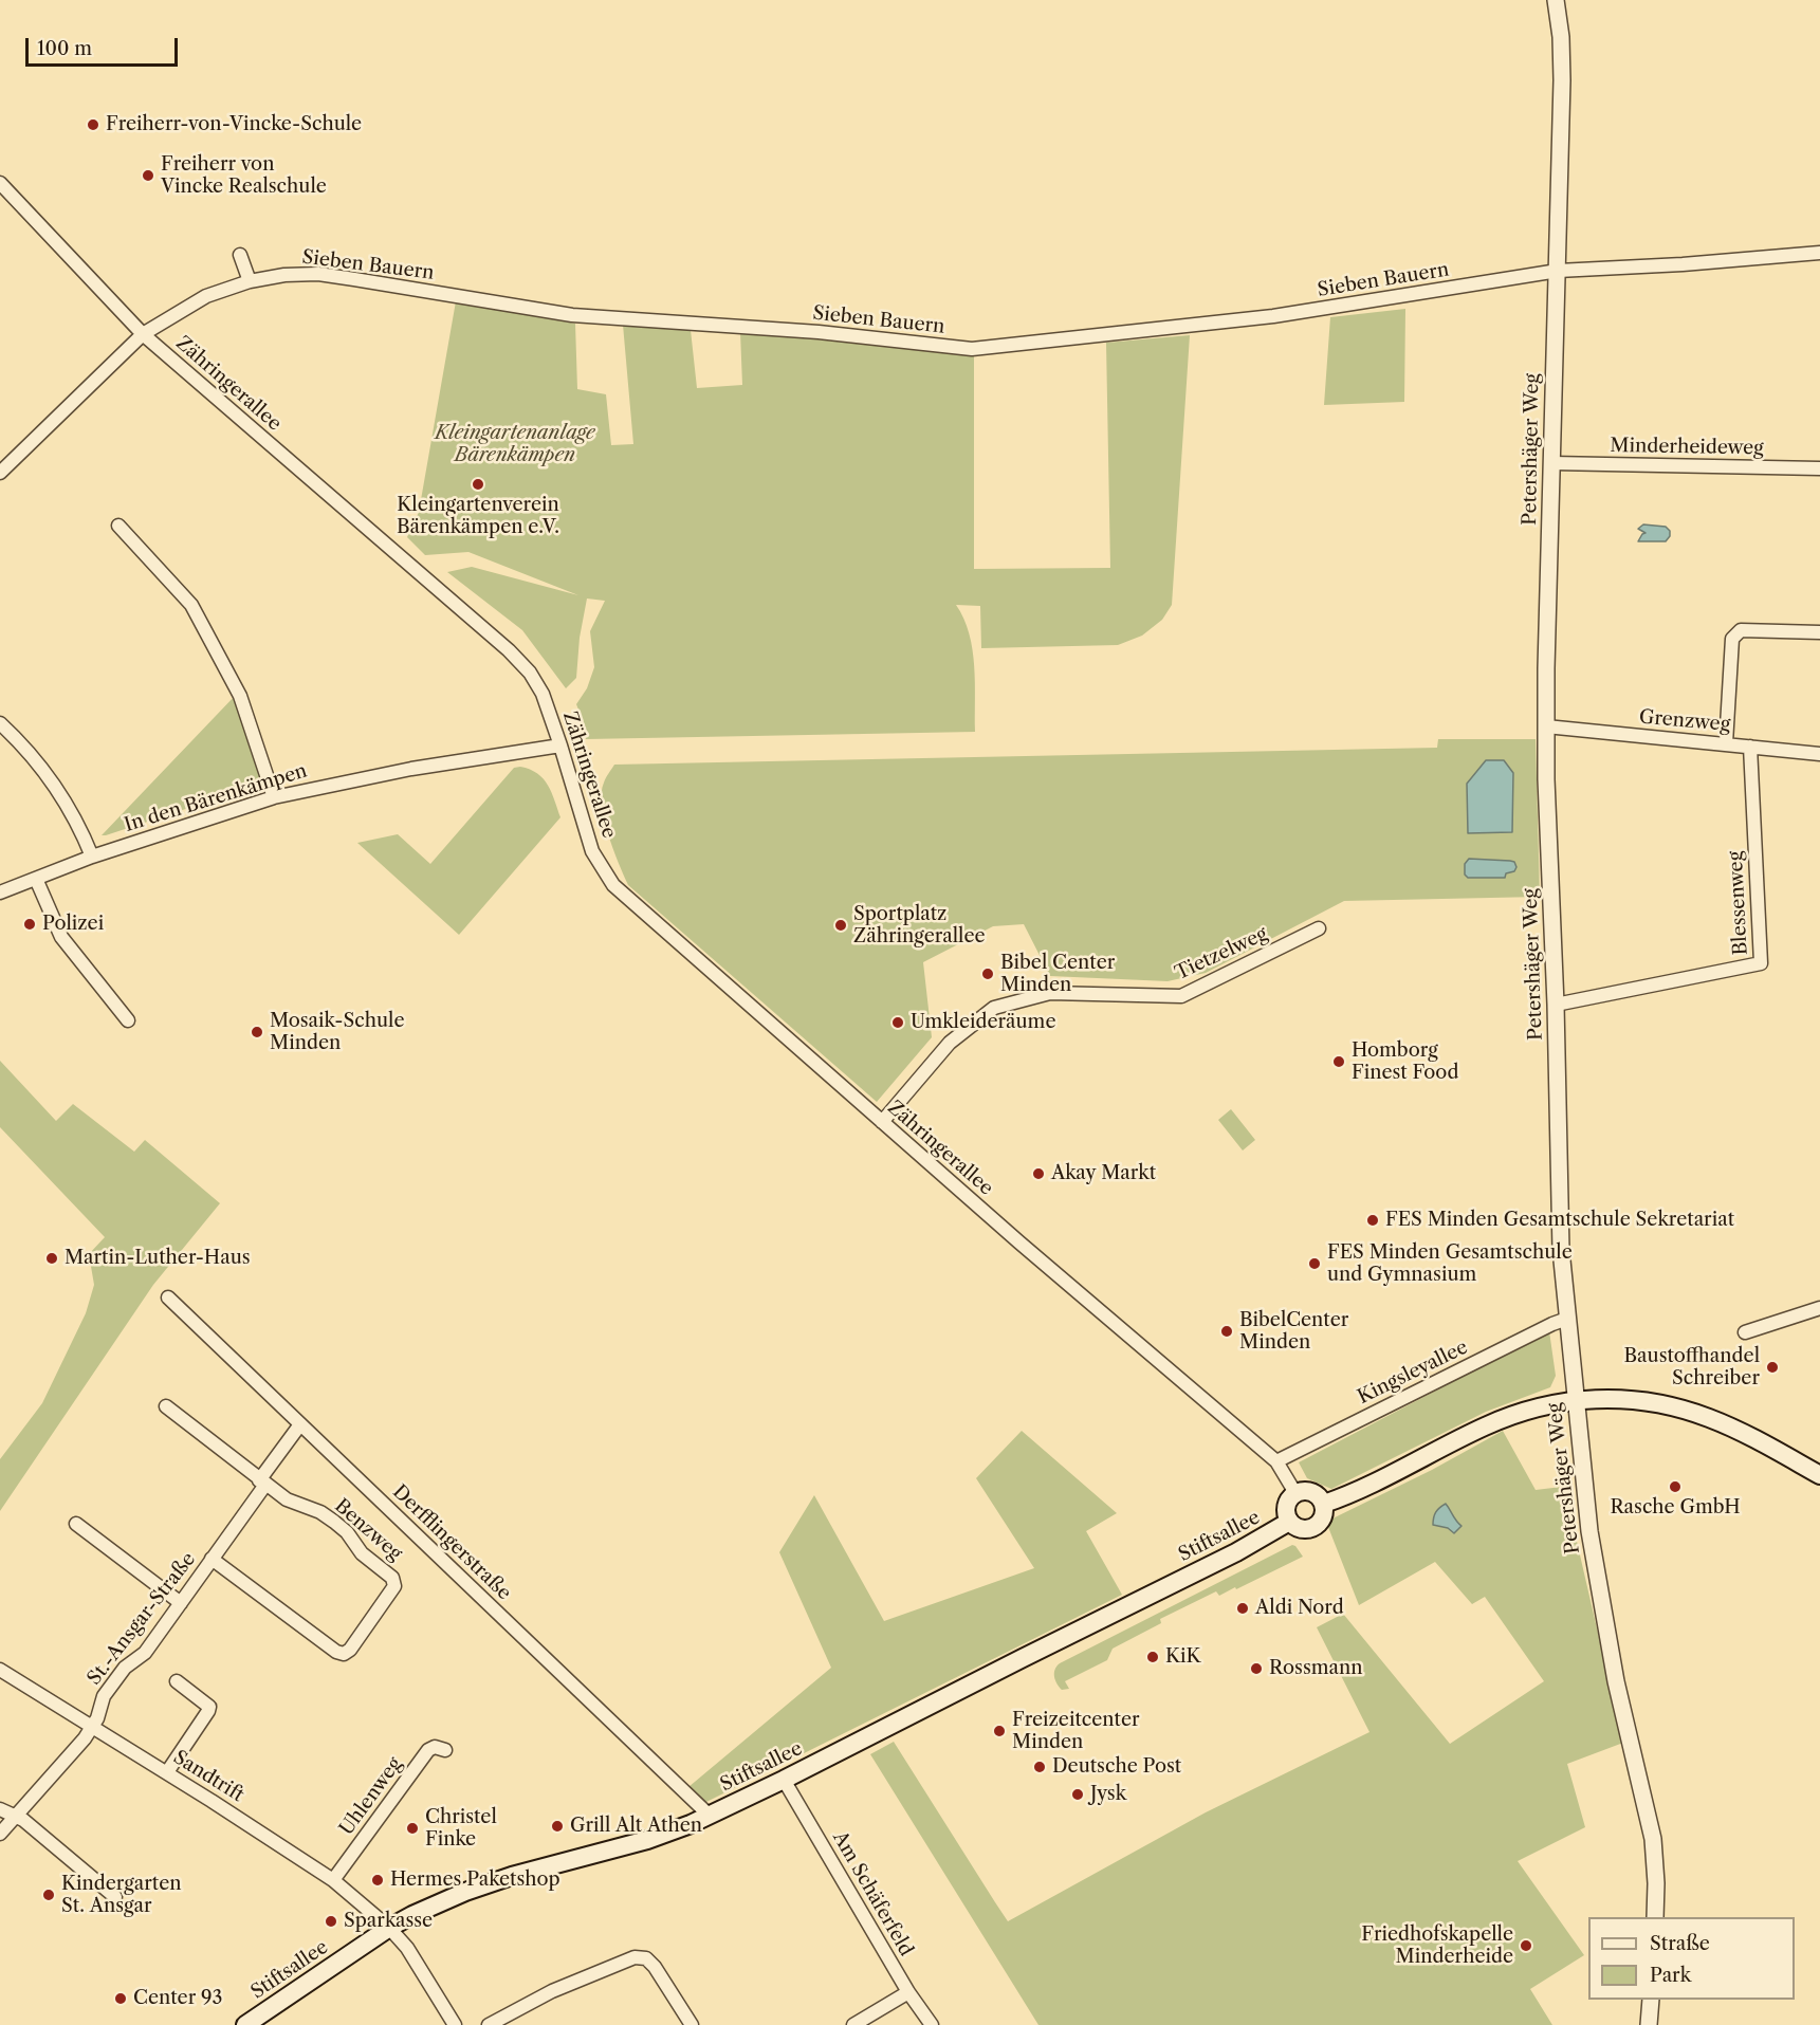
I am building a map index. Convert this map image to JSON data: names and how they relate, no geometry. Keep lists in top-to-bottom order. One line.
{"streets":{"main road":["Stiftsallee"],"street":["Sieben Bauern","Zähringerallee","Minderheideweg","Petershäger Weg","Grenzweg","In den Bärenkämpen","Blessenweg","Tietzelweg","Kingsleyallee","Benzweg","Derfflingerstraße","St.-Ansgar-Straße","Sandtrift","Uhlenweg","Am Schäferfeld"]},"crossings":[["Sieben Bauern","Zähringerallee"],["Sieben Bauern","Petershäger Weg"],["Zähringerallee","In den Bärenkämpen"],["Zähringerallee","Tietzelweg"],["Zähringerallee","Kingsleyallee"],["Zähringerallee","Stiftsallee"],["Minderheideweg","Petershäger Weg"],["Petershäger Weg","Grenzweg"],["Petershäger Weg","Blessenweg"],["Petershäger Weg","Kingsleyallee"],["Grenzweg","Blessenweg"],["Benzweg","St.-Ansgar-Straße"],["Stiftsallee","Derfflingerstraße"],["Stiftsallee","Sandtrift"],["Stiftsallee","Am Schäferfeld"],["Derfflingerstraße","St.-Ansgar-Straße"],["St.-Ansgar-Straße","Sandtrift"],["Sandtrift","Uhlenweg"]],"parks":["Kleingartenanlage Bärenkämpen"],"places":["Freiherr-von-Vincke-Schule","Freiherr von Vincke Realschule","Kleingartenverein Bärenkämpen e.V.","Polizei","Sportplatz Zähringerallee","Bibel Center Minden","Umkleideräume","Mosaik-Schule Minden","Homborg Finest Food","Akay Markt","FES Minden Gesamtschule Sekretariat","Martin-Luther-Haus","FES Minden Gesamtschule und Gymnasium","BibelCenter Minden","Baustoffhandel Schreiber","Rasche GmbH","Aldi Nord","KiK","Rossmann","Freizeitcenter Minden","Deutsche Post","Jysk","Grill Alt Athen","Christel Finke","Hermes Paketshop","Kindergarten St. Ansgar","Sparkasse","Friedhofskapelle Minderheide","Center 93"],"legend":["Straße","Park"],"scale_bar":"100 m"}
